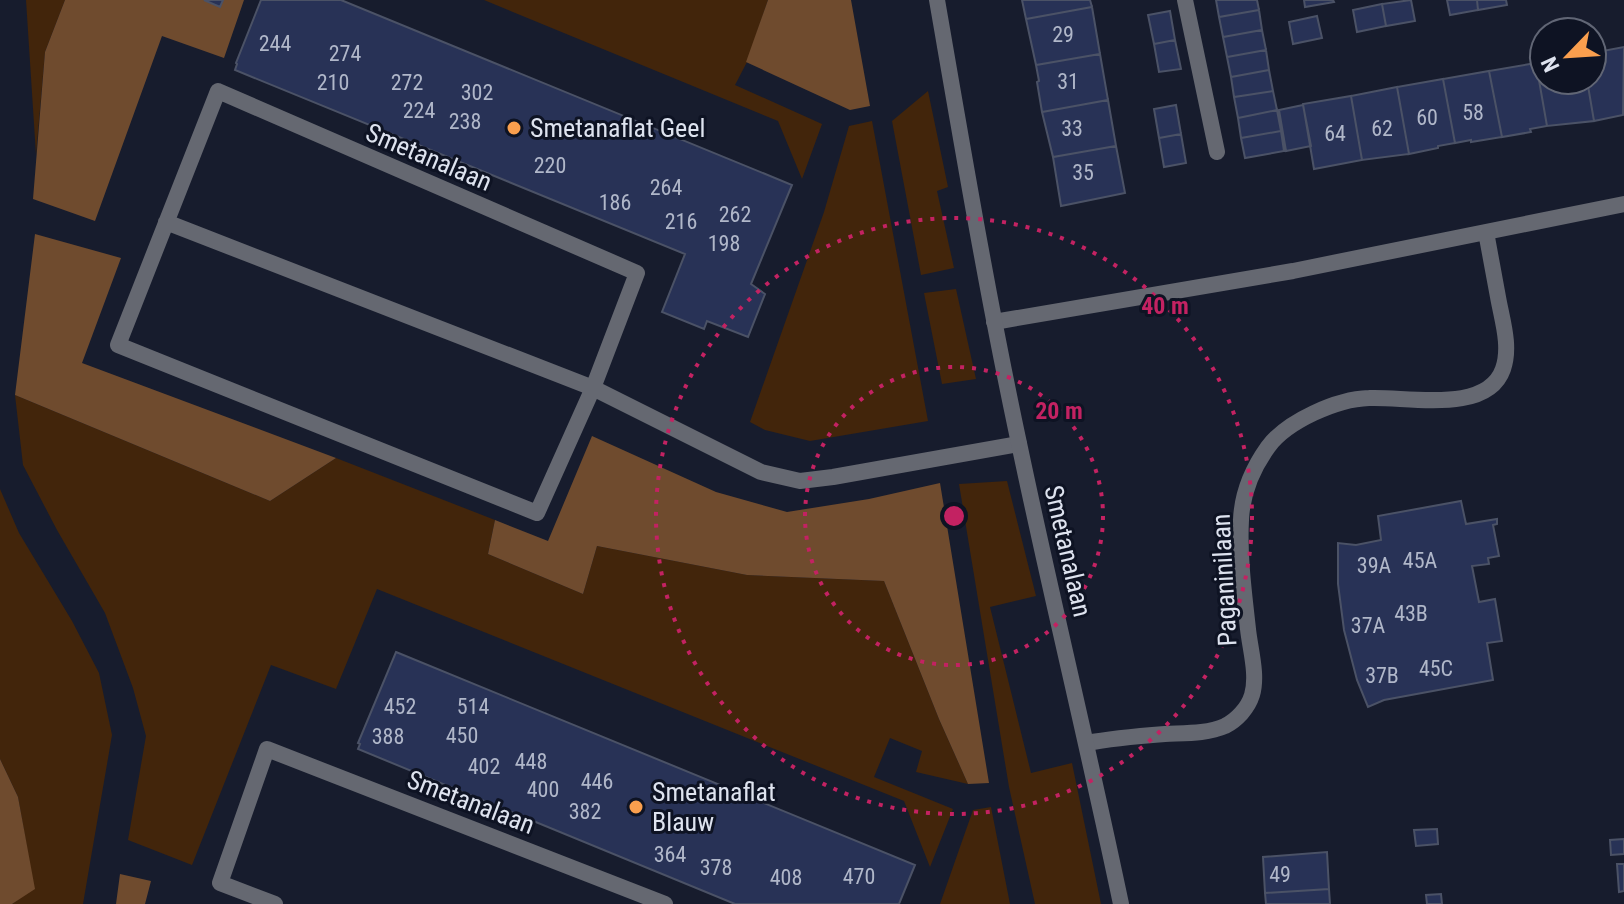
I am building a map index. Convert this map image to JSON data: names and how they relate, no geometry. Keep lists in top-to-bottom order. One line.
{"streets":{"street":["Smetanalaan","Paganinilaan"]},"crossings":[["Smetanalaan","Paganinilaan"]],"places":["Smetanaflat Geel","Smetanaflat Blauw"],"house_numbers":["29","244","274","31","210","272","302","224","58","60","238","33","62","64","220","35","264","186","262","216","198","45A","39A","43B","37A","45C","37B","452","514","450","388","448","402","446","400","382","364","378","49","470","408"],"north":"bottom left","rings":["40 m","20 m"]}
